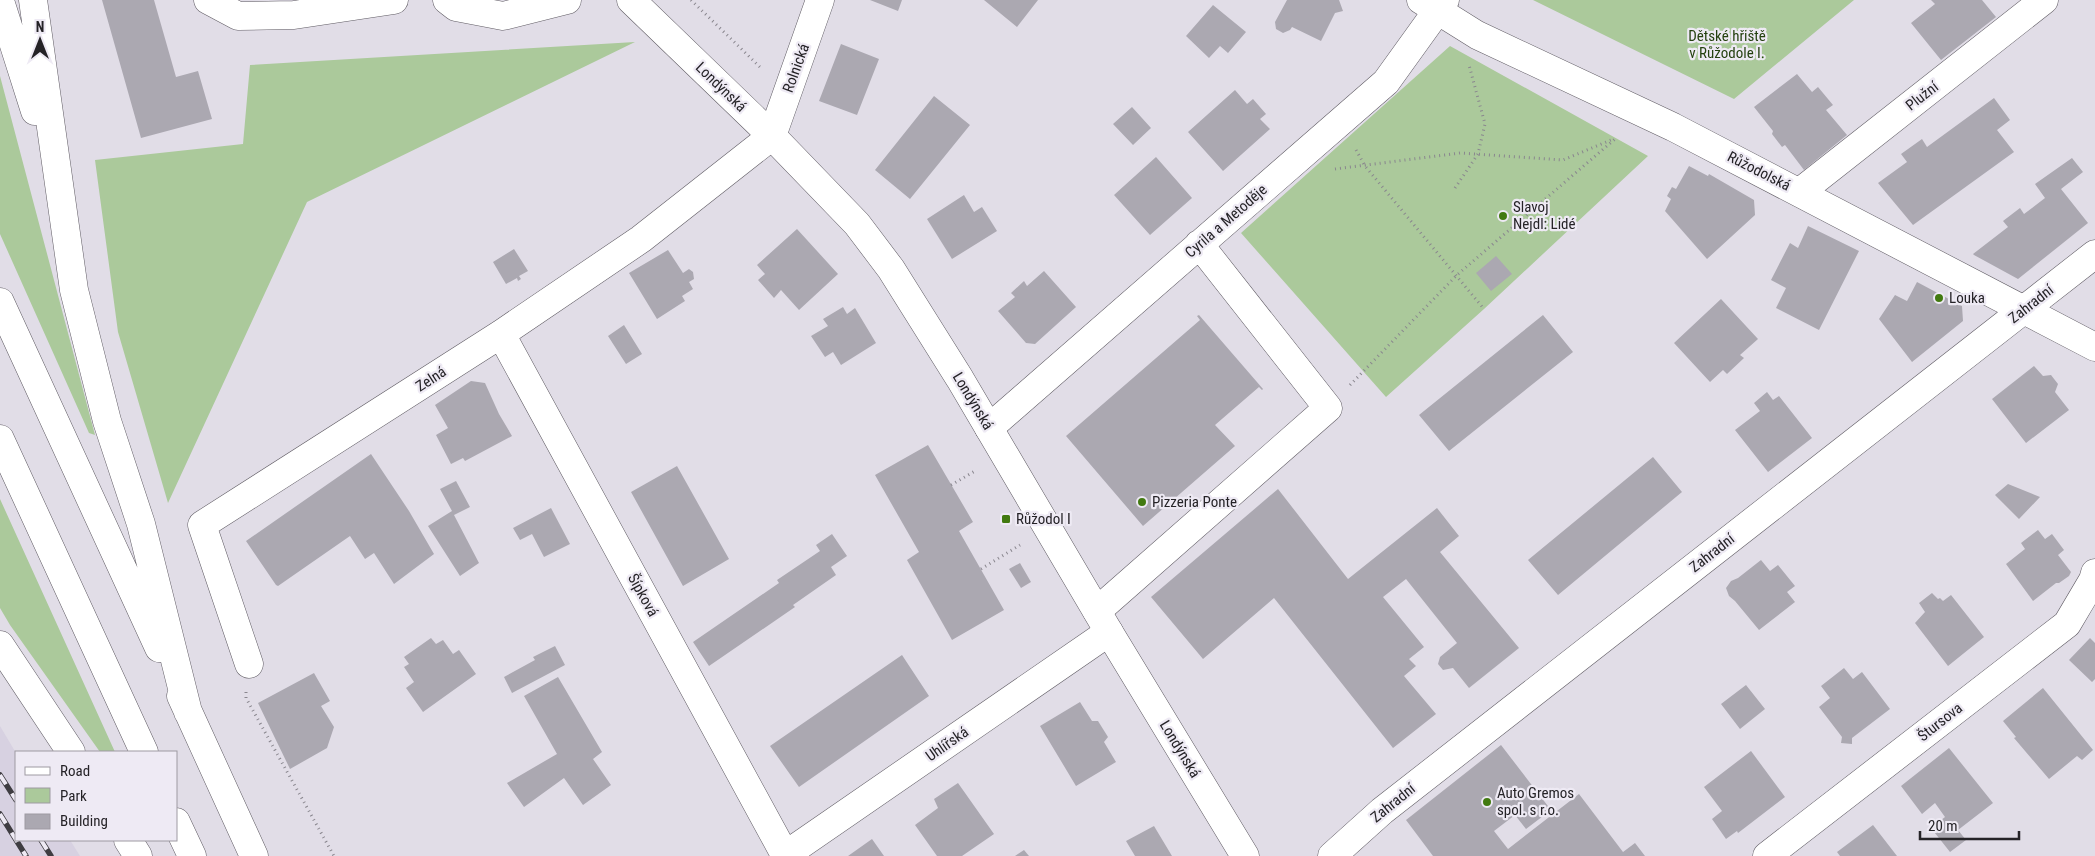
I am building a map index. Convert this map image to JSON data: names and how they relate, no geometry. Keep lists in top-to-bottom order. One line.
{"streets":{"main road":["Rolnická","Londýnská","Plužní","Růžodolská","Cyrila a Metoděje","Zahradní","Zelná","Šípková","Štursova","Uhlířská"]},"crossings":[["Rolnická","Londýnská"],["Rolnická","Zelná"],["Londýnská","Cyrila a Metoděje"],["Londýnská","Zelná"],["Londýnská","Uhlířská"],["Plužní","Růžodolská"],["Růžodolská","Cyrila a Metoděje"],["Růžodolská","Zahradní"],["Zelná","Šípková"],["Šípková","Uhlířská"]],"parks":["Dětské hřiště v Růžodole I."],"places":{"other":["Slavoj Nejdl: Lidé","Louka","Pizzeria Ponte","Auto Gremos spol. s r.o."],"transit":["Růžodol I"]},"legend":["Road","Park","Building"],"scale_bar":"20 m","north":"top"}
